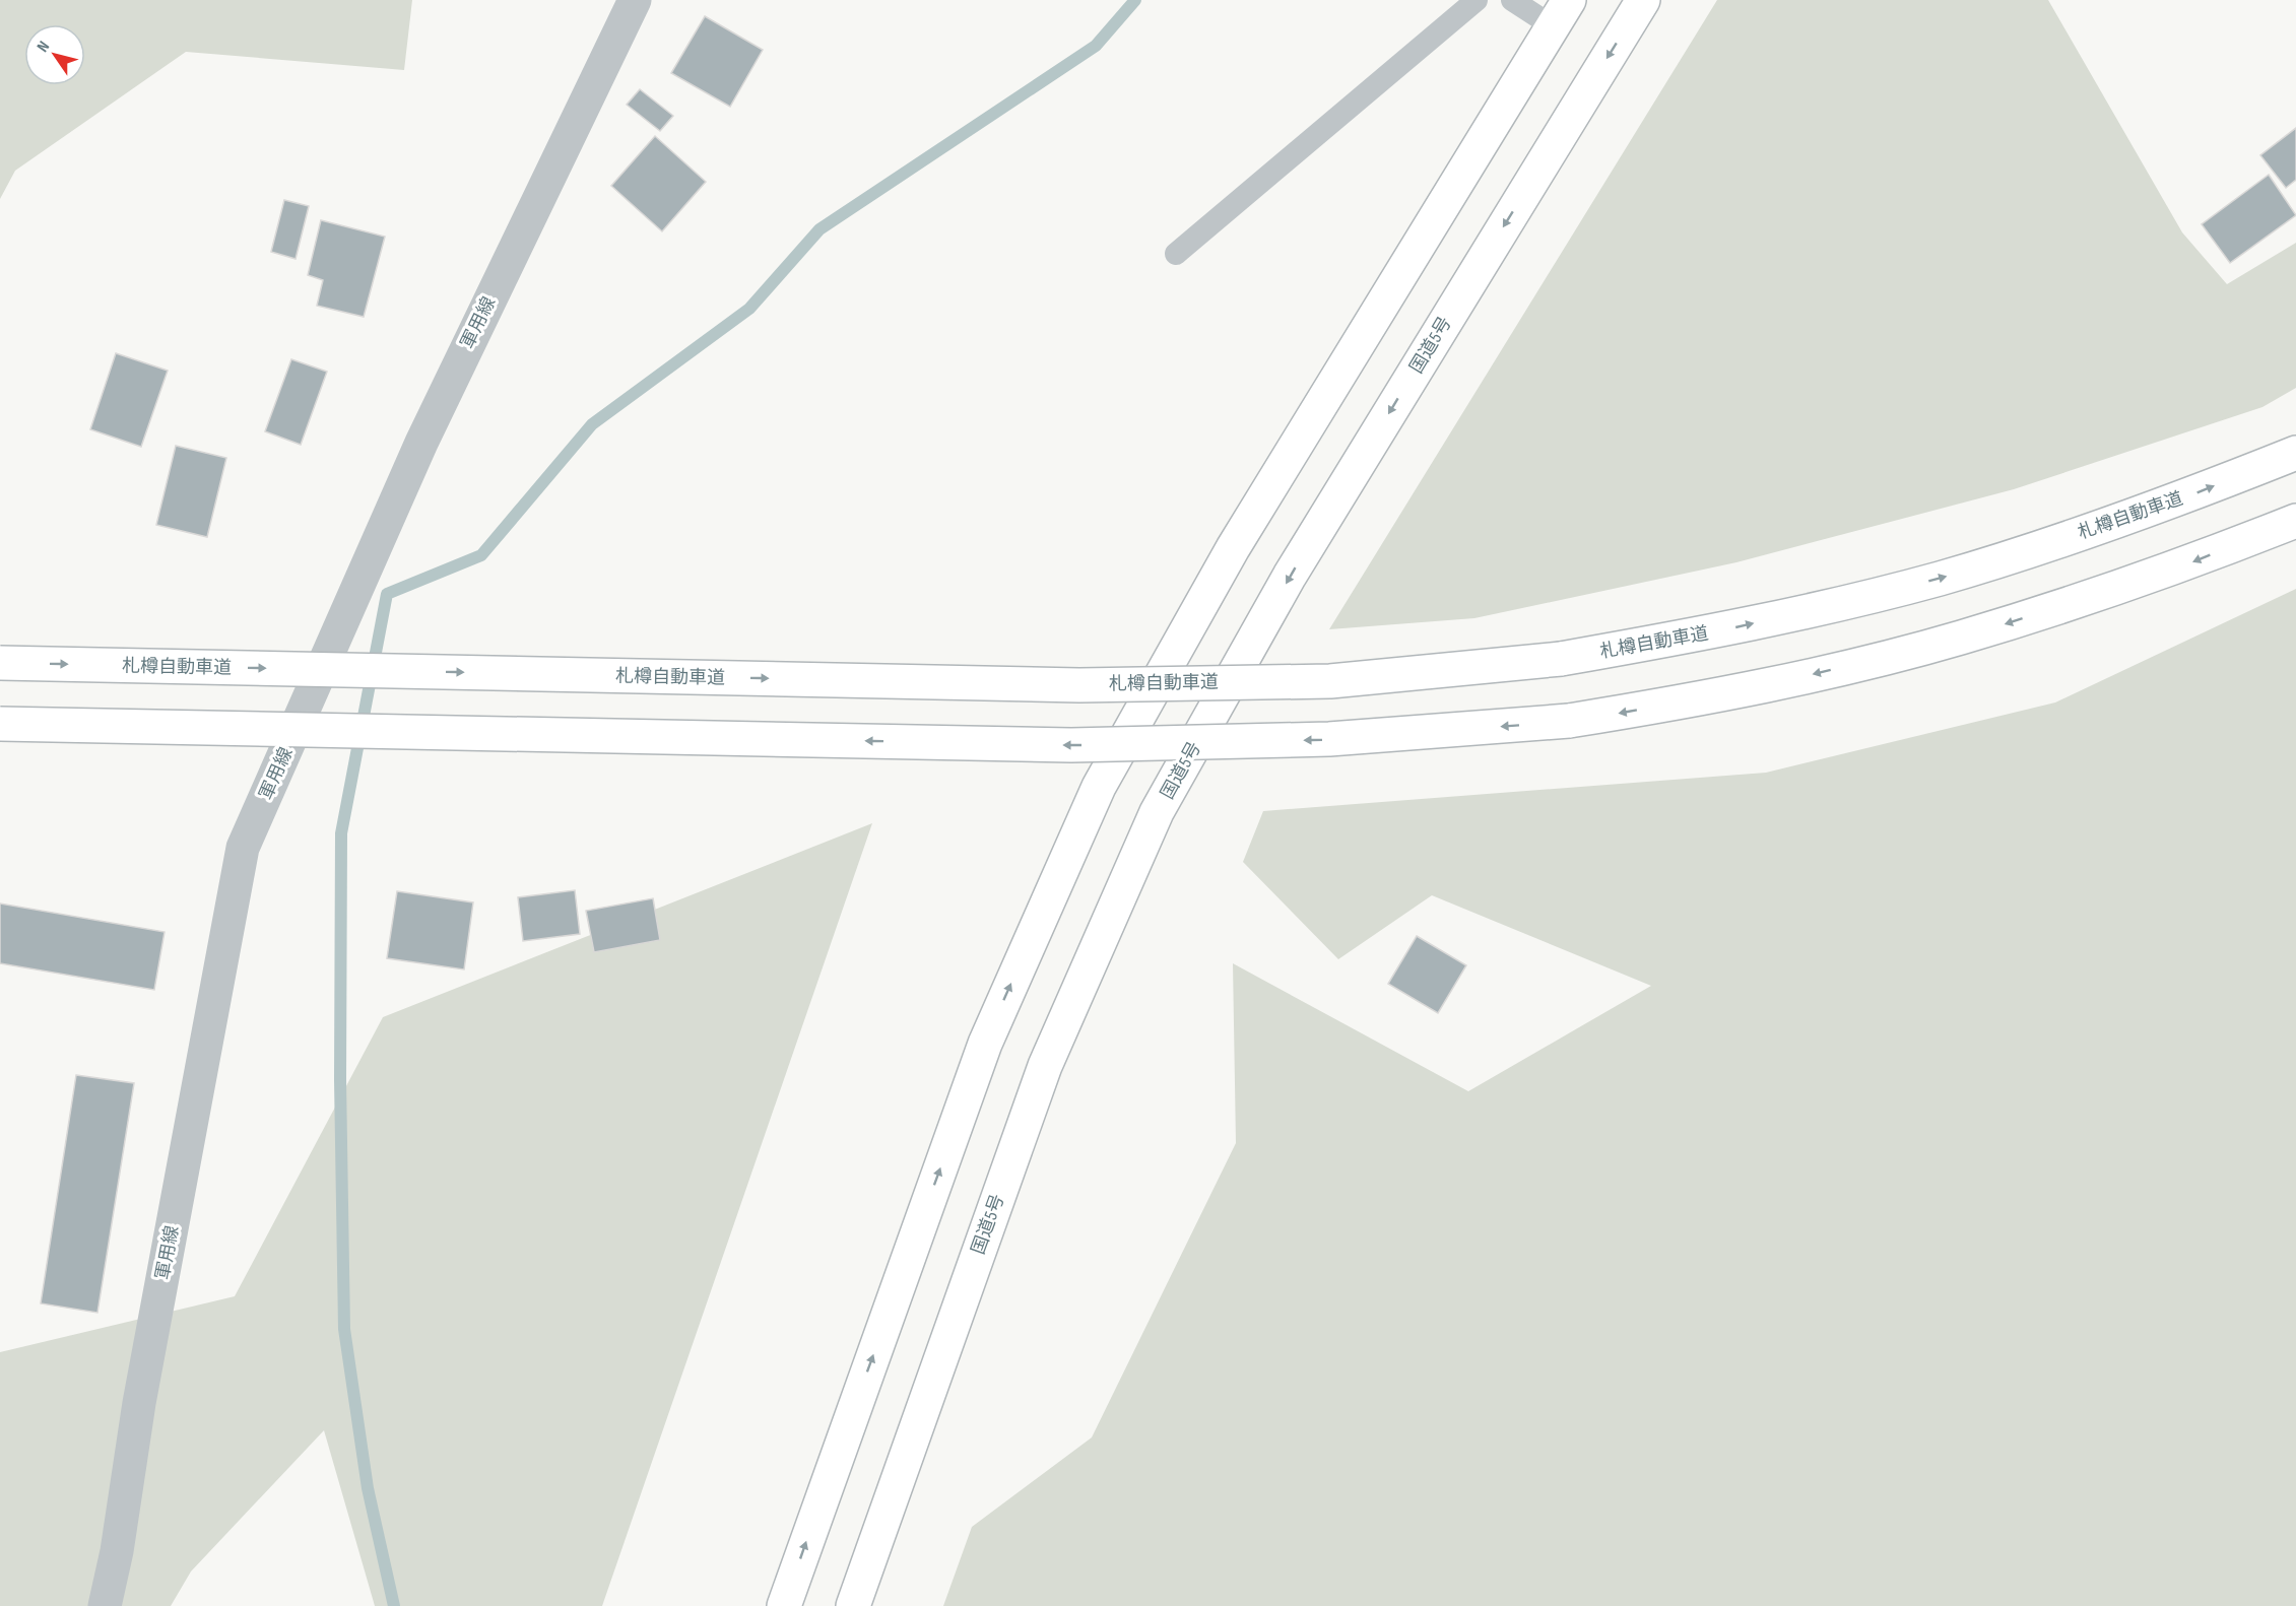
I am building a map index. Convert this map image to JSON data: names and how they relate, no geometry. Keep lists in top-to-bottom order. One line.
{"streets":{"highway":["国道5号","札樽自動車道"],"street":["軍用線"]},"north":"top left"}
